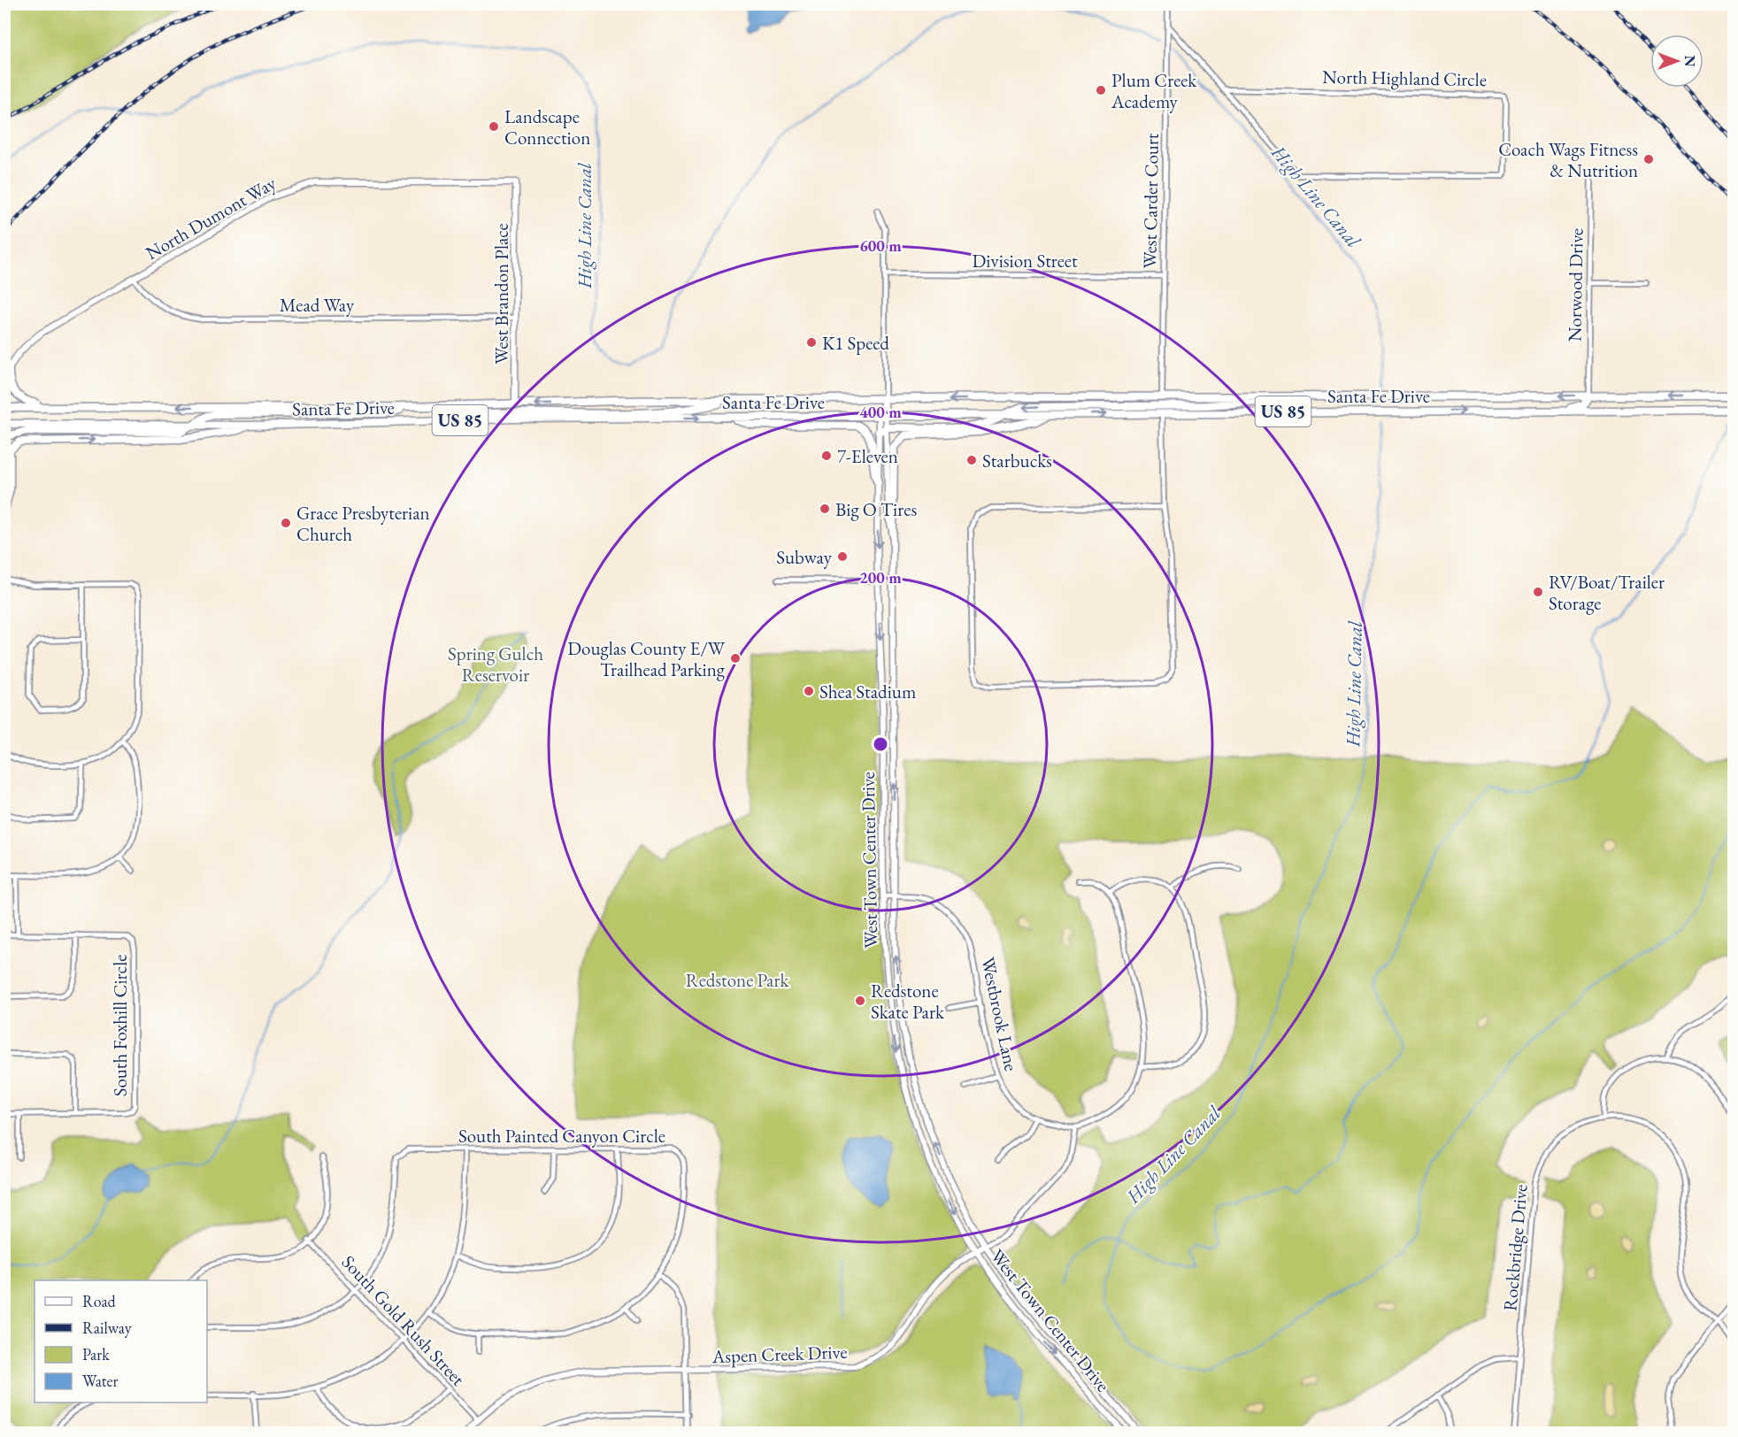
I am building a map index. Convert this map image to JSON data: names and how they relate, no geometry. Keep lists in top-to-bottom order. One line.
{"streets":{"highway":["Santa Fe Drive","US 85"],"street":["North Highland Circle","West Carder Court","North Dumont Way","Division Street","Norwood Drive","West Brandon Place","Mead Way","West Town Center Drive","Westbrook Lane","South Foxhill Circle","South Painted Canyon Circle","Rockbridge Drive","South Gold Rush Street","Aspen Creek Drive"]},"crossings":[["North Highland Circle","West Carder Court"],["West Carder Court","Division Street"],["West Carder Court","Santa Fe Drive"],["North Dumont Way","West Brandon Place"],["North Dumont Way","Mead Way"],["Norwood Drive","Santa Fe Drive"],["West Brandon Place","Mead Way"],["West Brandon Place","Santa Fe Drive"],["Santa Fe Drive","West Town Center Drive"],["West Town Center Drive","Westbrook Lane"],["West Town Center Drive","Aspen Creek Drive"],["Westbrook Lane","Aspen Creek Drive"],["South Painted Canyon Circle","South Gold Rush Street"],["South Gold Rush Street","Aspen Creek Drive"]],"water":["High Line Canal"],"parks":["Spring Gulch Reservoir","Redstone Park"],"places":["Plum Creek Academy","Landscape Connection","Coach Wags Fitness & Nutrition","K1 Speed","7-Eleven","Starbucks","Big O Tires","Grace Presbyterian Church","Subway","RV/Boat/Trailer Storage","Douglas County E/W Trailhead Parking","Shea Stadium","Redstone Skate Park"],"legend":["Road","Railway","Park","Water"],"north":"right","rings":["600 m","400 m","200 m"]}
